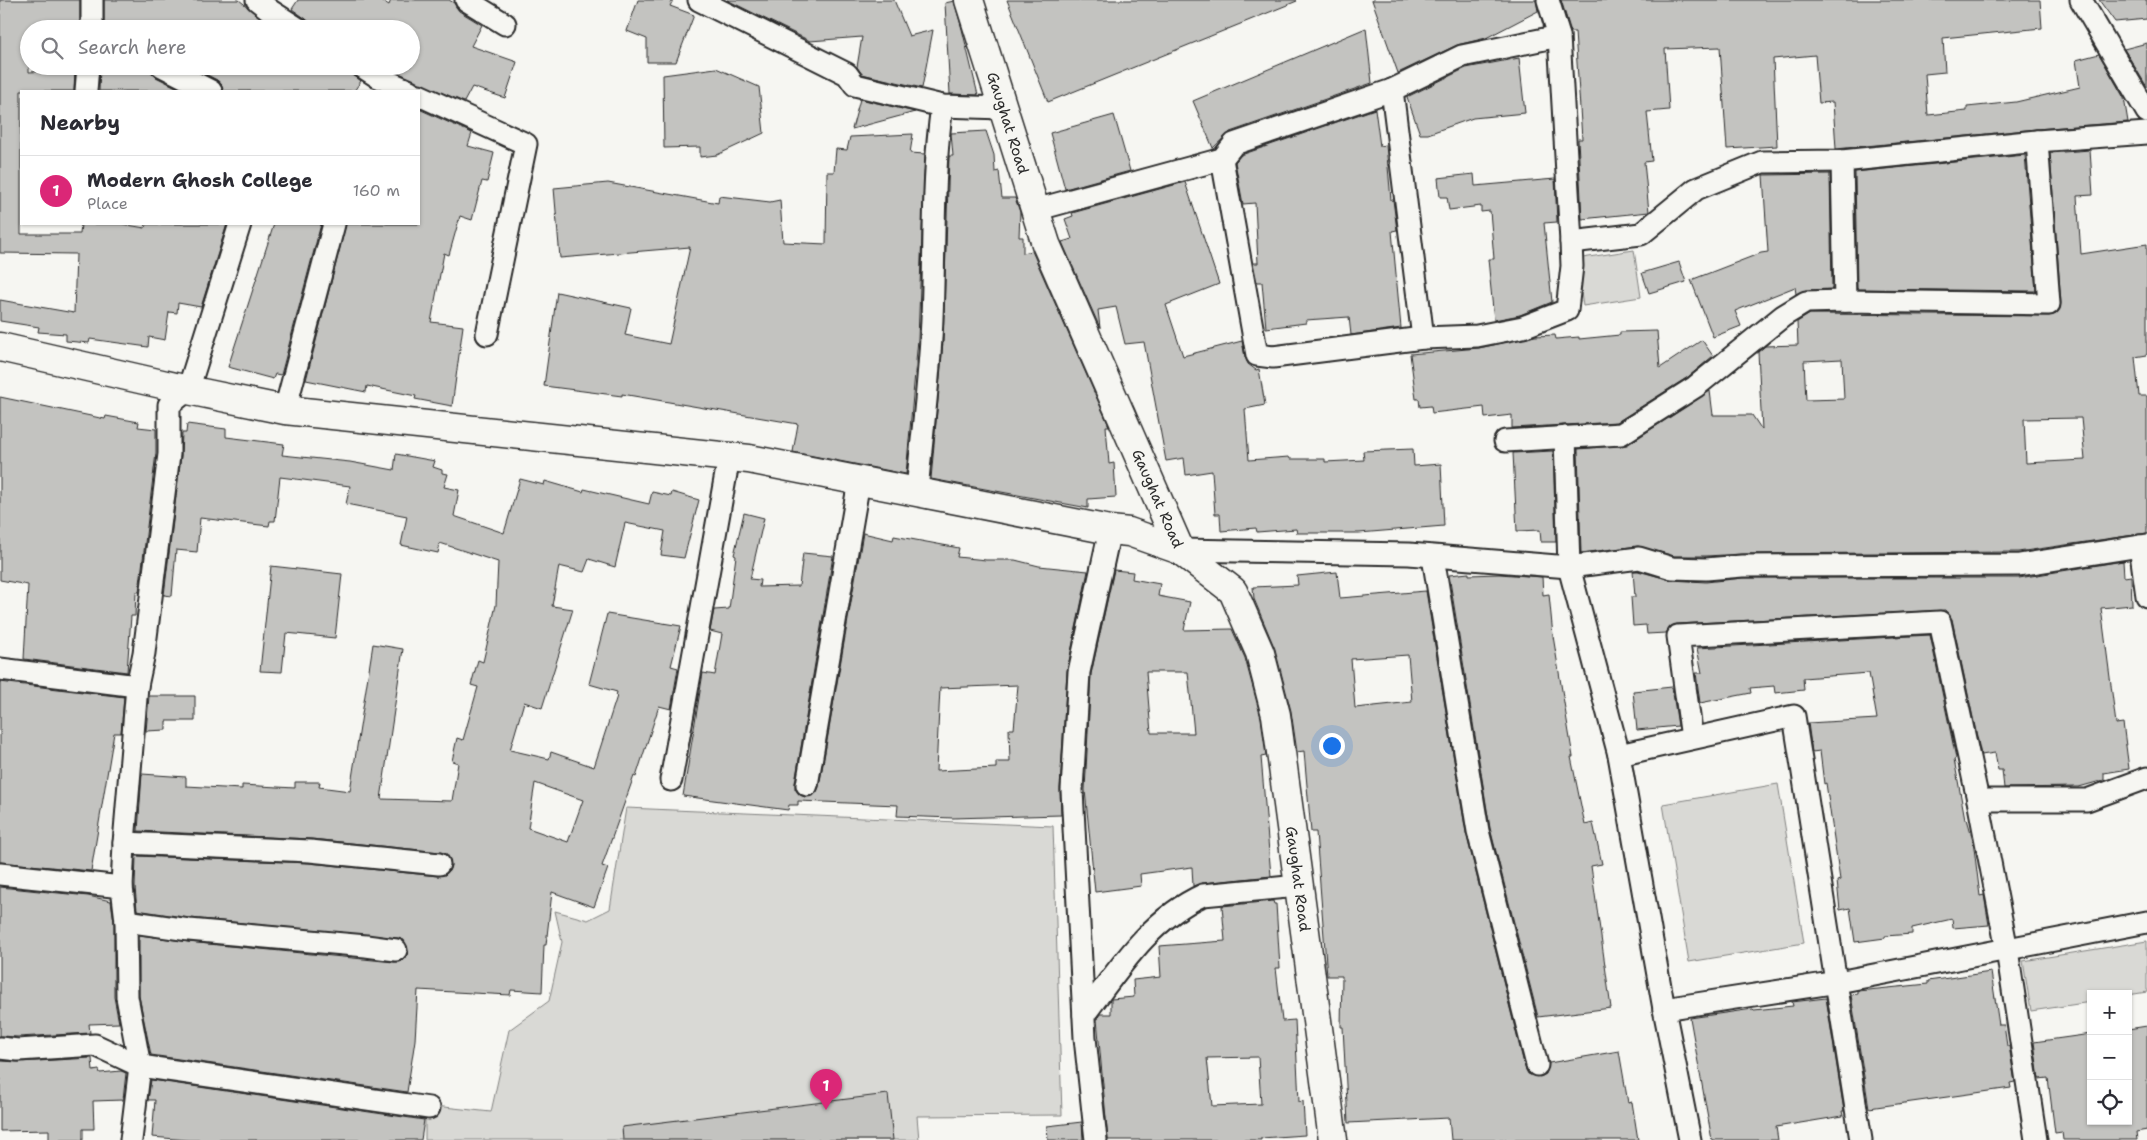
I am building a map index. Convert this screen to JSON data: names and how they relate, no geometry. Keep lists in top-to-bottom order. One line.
{"streets":{"main road":["Gaughat Road"]},"page":{"search":"Search here","heading":"Nearby","list":[{"mark":"1","name":"Modern Ghosh College","note":"Place","value":"160 m"}],"map_buttons":["+","−"],"pins":"1"}}
